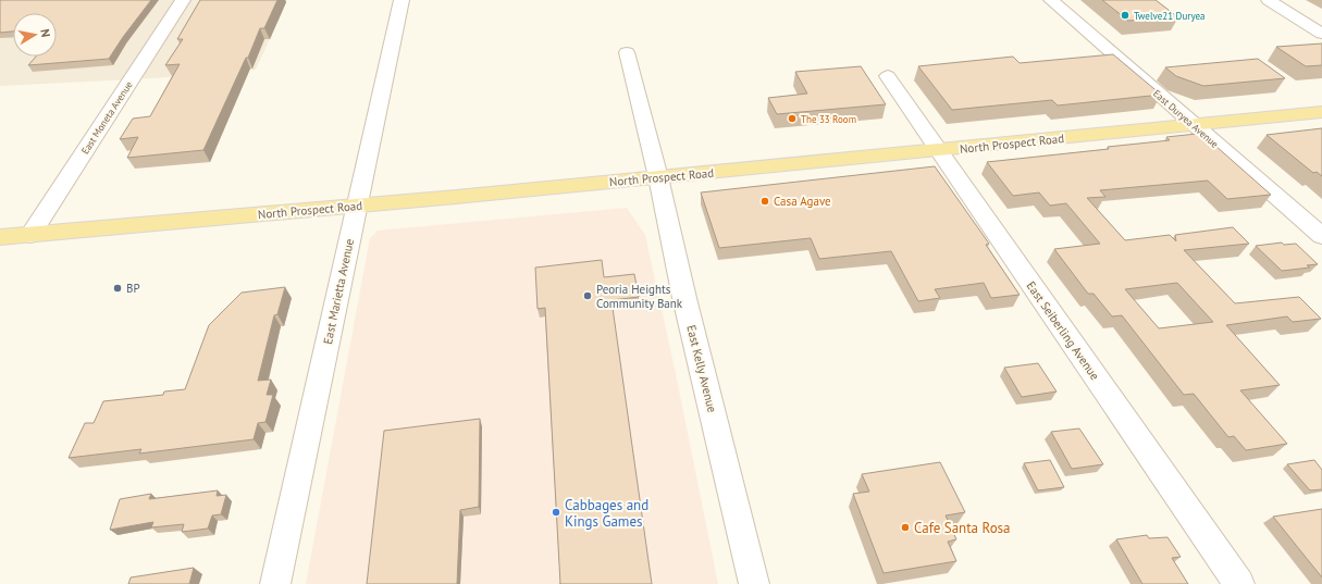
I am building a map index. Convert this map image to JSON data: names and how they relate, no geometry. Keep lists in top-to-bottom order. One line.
{"streets":{"main road":["North Prospect Road"],"street":["East Moneta Avenue","East Duryea Avenue","East Marietta Avenue","East Seiberling Avenue","East Kelly Avenue"]},"crossings":[["East Moneta Avenue","North Prospect Road"],["East Duryea Avenue","North Prospect Road"],["North Prospect Road","East Marietta Avenue"],["North Prospect Road","East Seiberling Avenue"],["North Prospect Road","East Kelly Avenue"]],"places":["Twelve21 Duryea","The 33 Room","Casa Agave","BP","Peoria Heights Community Bank","Cabbages and Kings Games","Cafe Santa Rosa"],"north":"right"}
